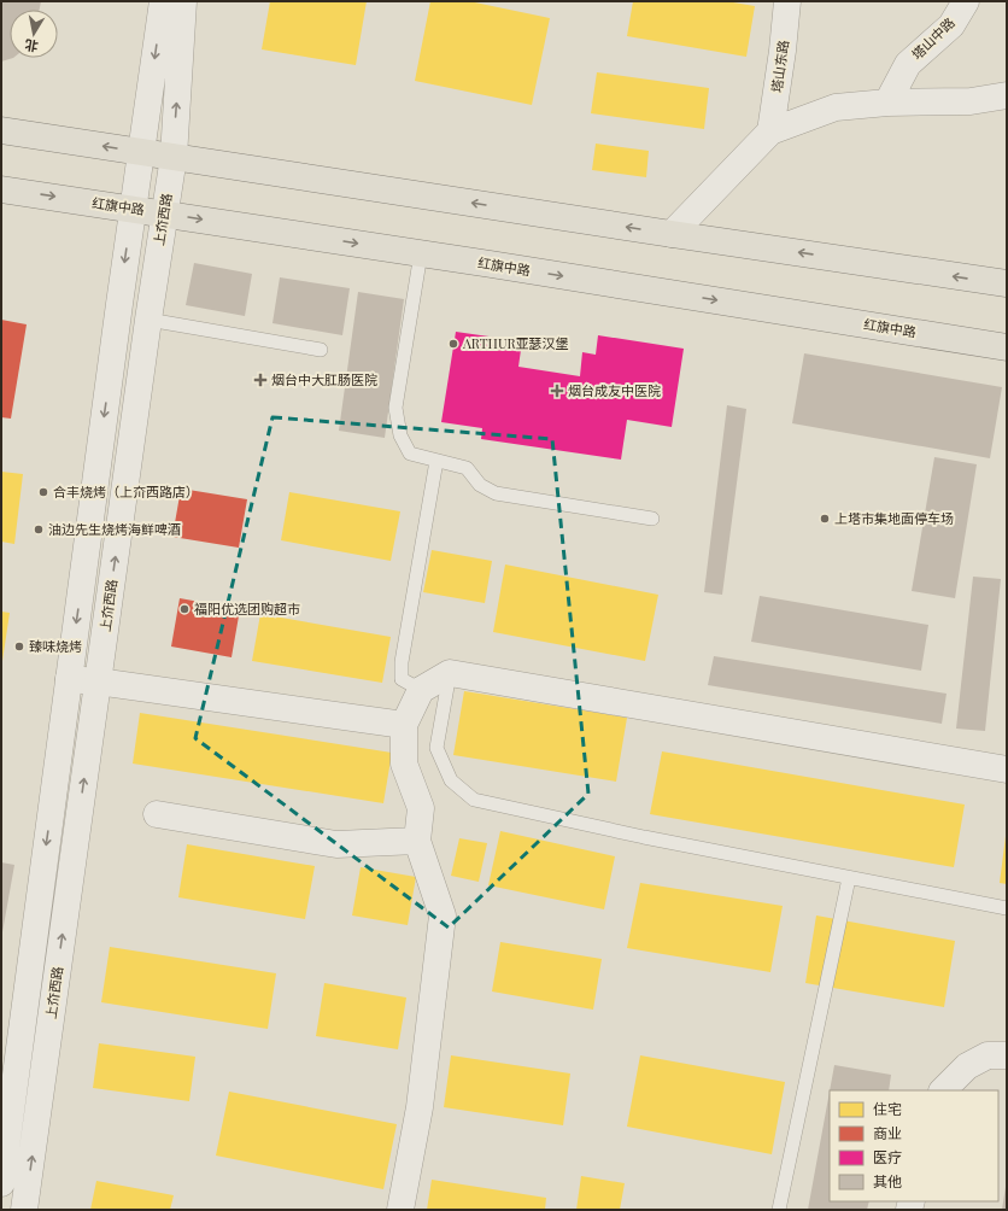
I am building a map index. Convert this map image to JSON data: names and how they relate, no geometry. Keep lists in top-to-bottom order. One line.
{"streets":{"main road":["红旗中路"],"street":["塔山中路","塔山东路","上夼西路"]},"crossings":[["红旗中路","上夼西路"]],"places":{"other":["ARTHUR亚瑟汉堡","合丰烧烤（上夼西路店）","上塔市集地面停车场","油边先生烧烤海鲜啤酒","福阳优选团购超市","臻味烧烤"],"health":["烟台中大肛肠医院","烟台成友中医院"]},"legend":["住宅","商业","医疗","其他"],"north":"bottom"}
